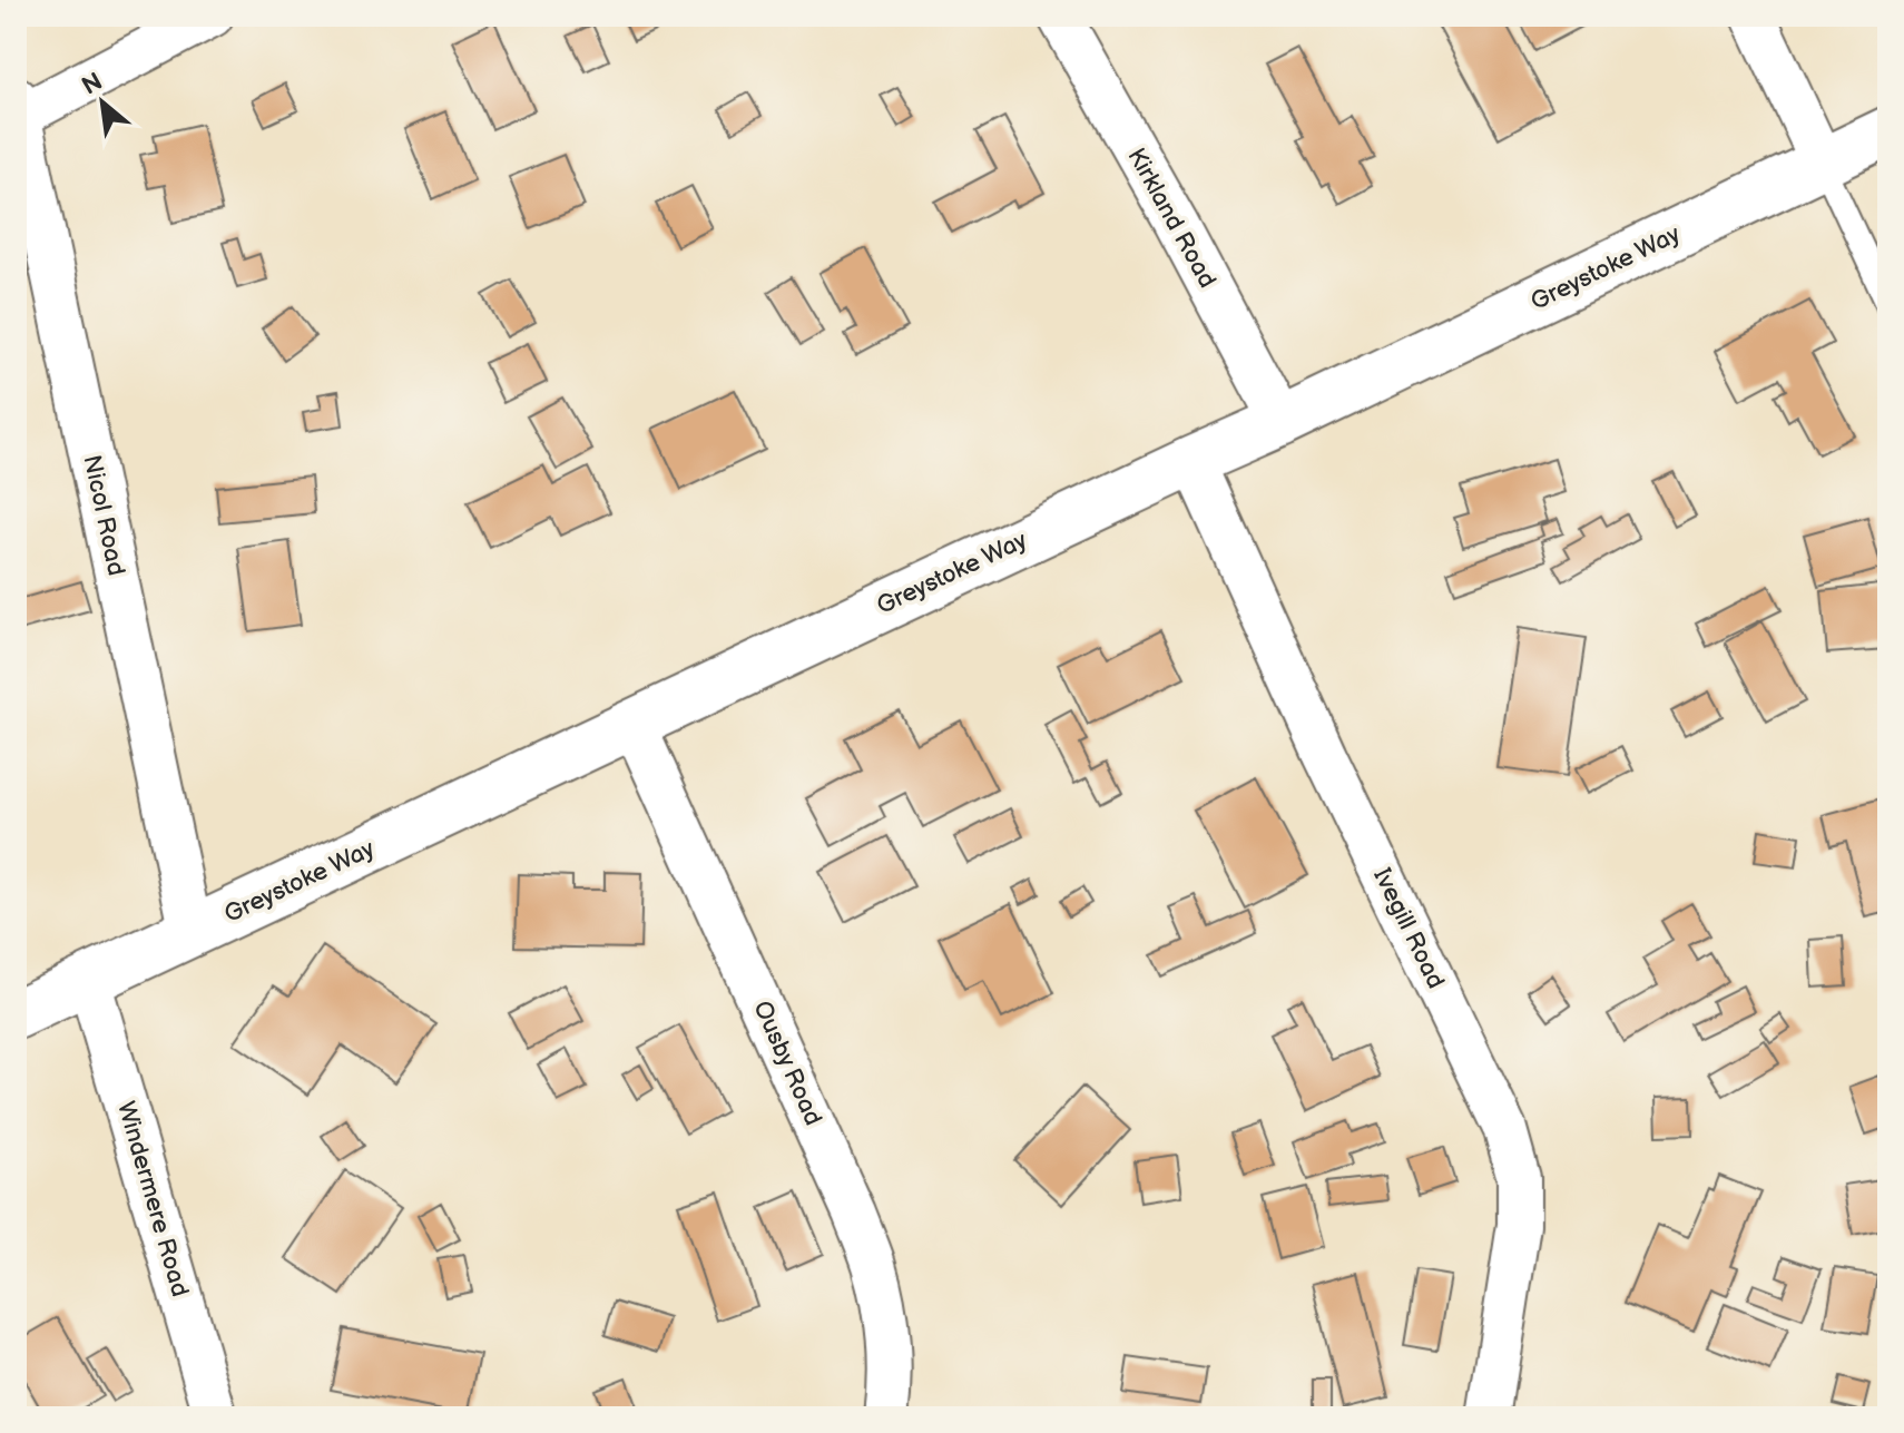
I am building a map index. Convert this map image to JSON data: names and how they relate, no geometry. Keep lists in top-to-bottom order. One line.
{"streets":{"street":["Kirkland Road","Greystoke Way","Nicol Road","Ivegill Road","Ousby Road","Windermere Road"]},"crossings":[["Kirkland Road","Greystoke Way"],["Greystoke Way","Nicol Road"],["Greystoke Way","Ivegill Road"],["Greystoke Way","Ousby Road"],["Greystoke Way","Windermere Road"]],"north":"top left"}
